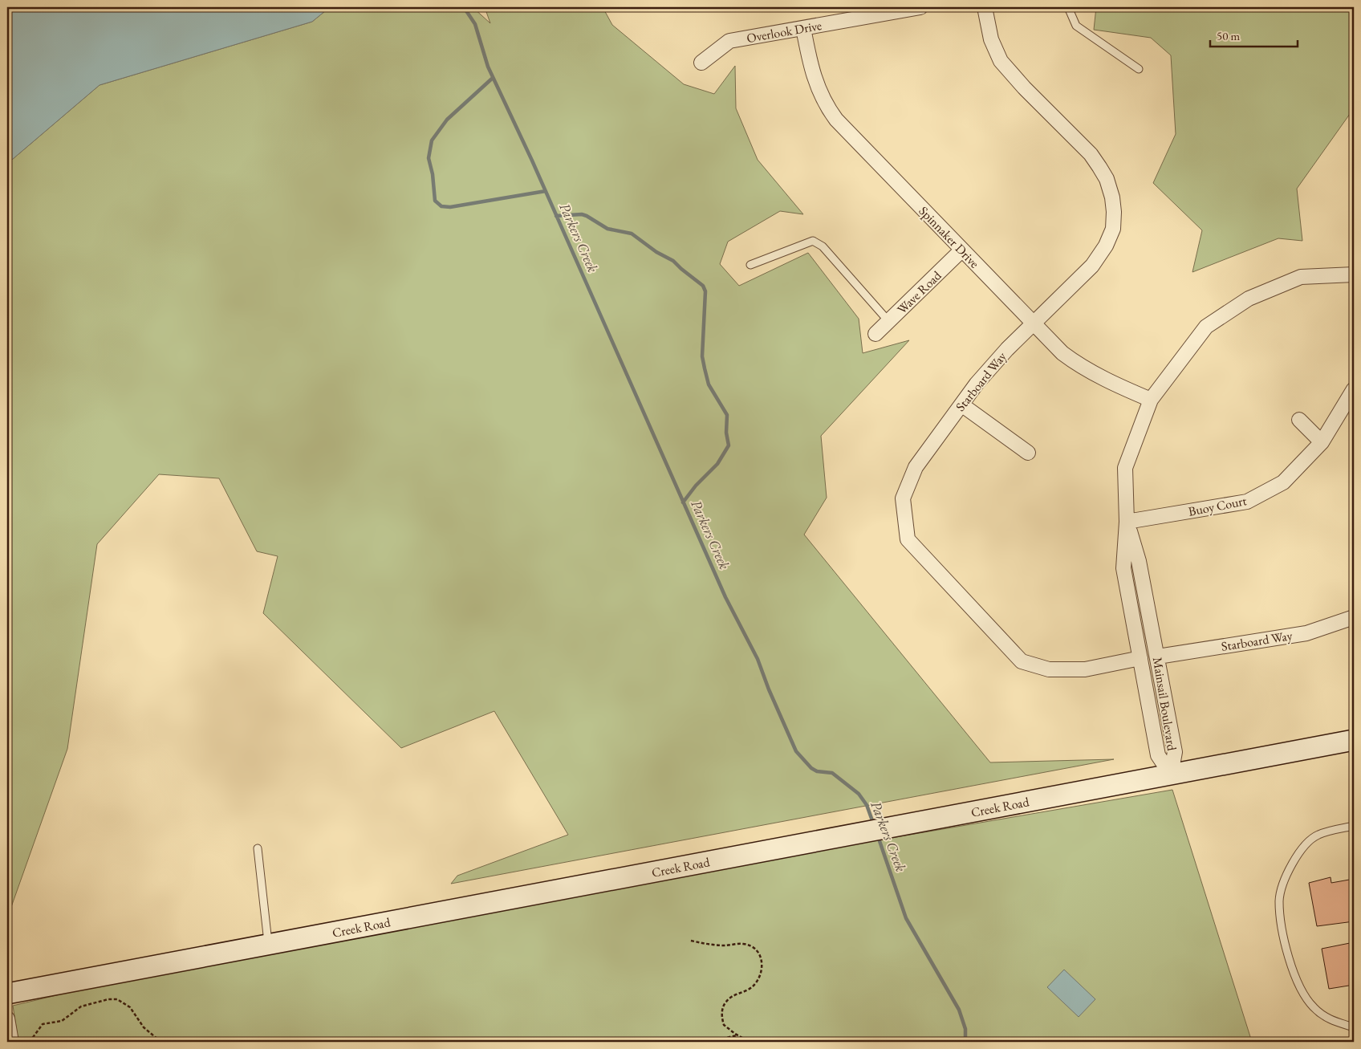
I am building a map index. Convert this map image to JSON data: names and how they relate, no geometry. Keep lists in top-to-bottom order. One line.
{"streets":{"main road":["Creek Road"],"street":["Overlook Drive","Spinnaker Drive","Wave Road","Starboard Way","Buoy Court","Mainsail Boulevard"]},"crossings":[["Overlook Drive","Spinnaker Drive"],["Spinnaker Drive","Wave Road"],["Spinnaker Drive","Starboard Way"],["Spinnaker Drive","Mainsail Boulevard"],["Starboard Way","Mainsail Boulevard"],["Buoy Court","Mainsail Boulevard"],["Mainsail Boulevard","Creek Road"]],"water":["Parkers Creek"],"scale_bar":"50 m"}
